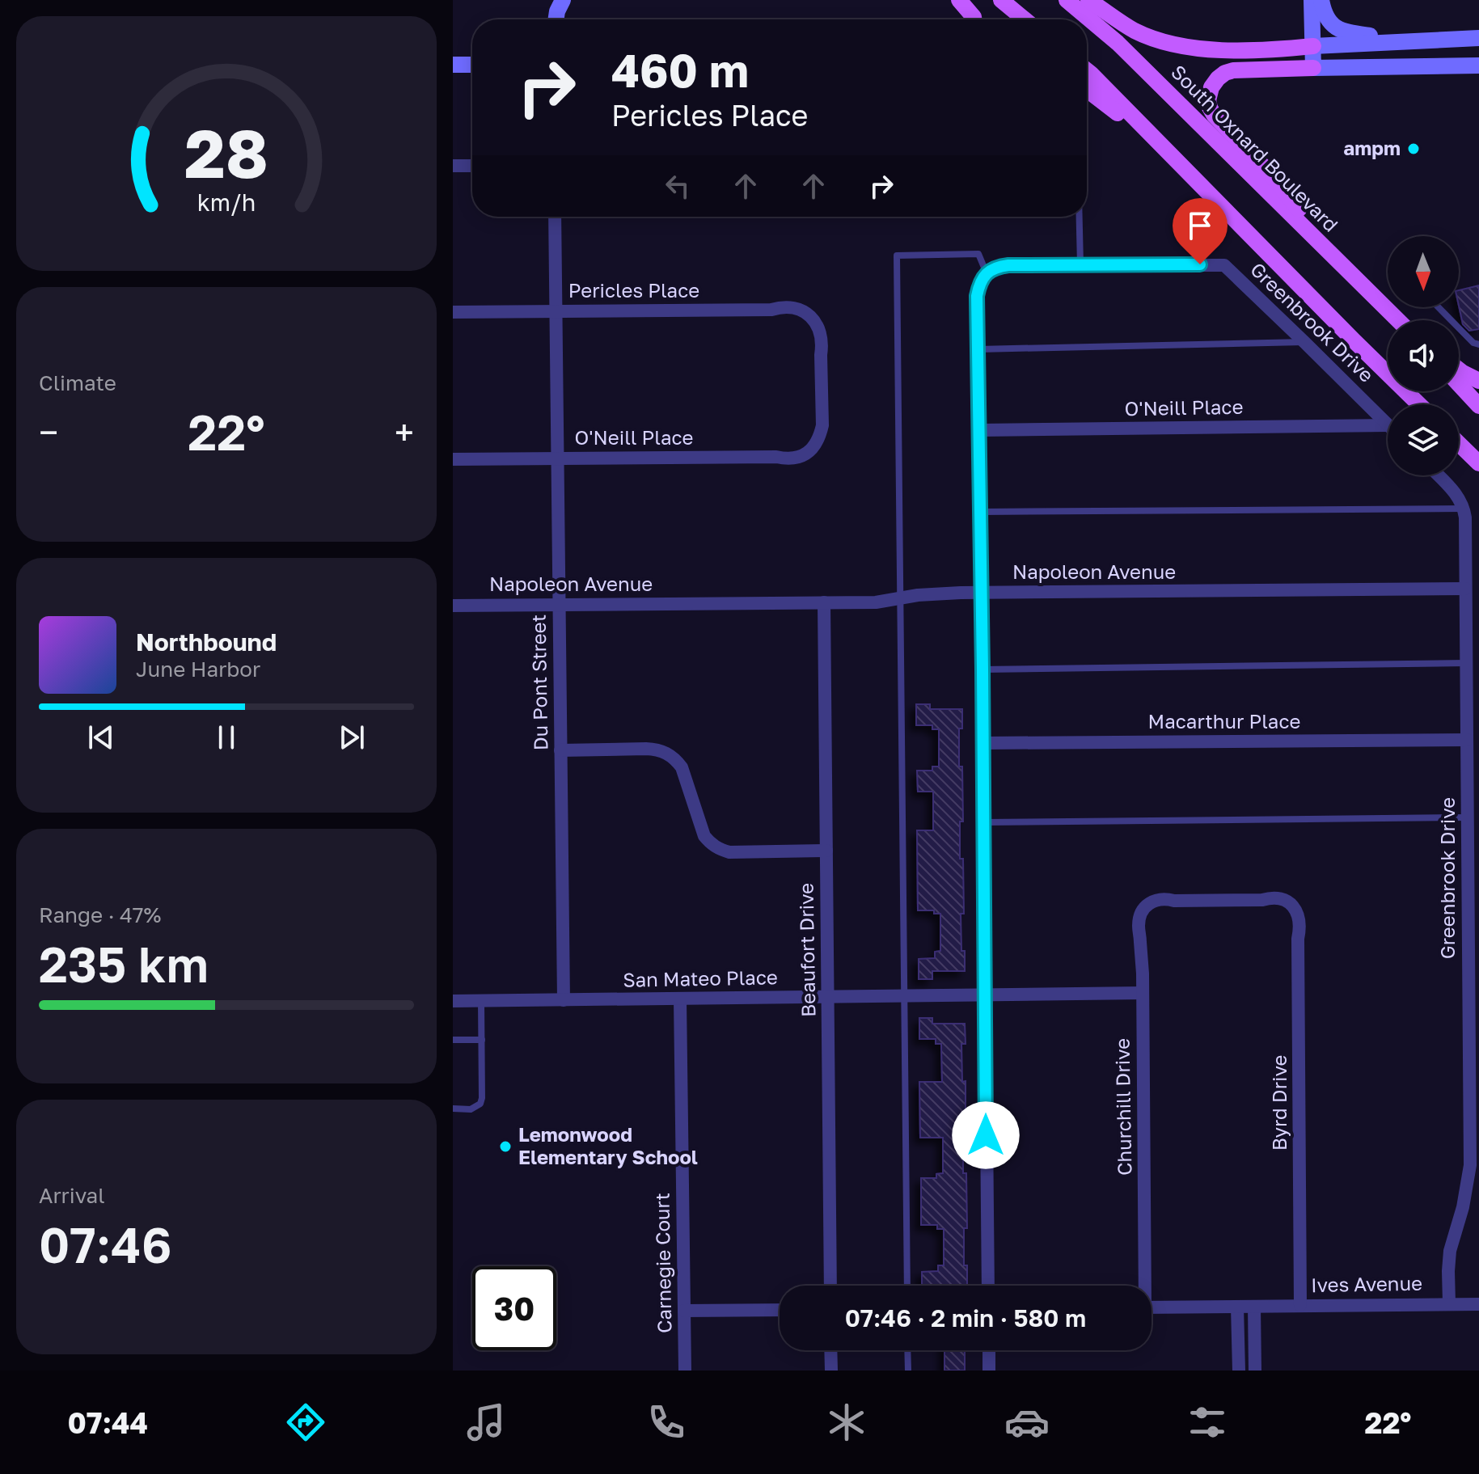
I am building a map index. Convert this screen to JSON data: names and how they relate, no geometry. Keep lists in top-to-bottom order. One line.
{"streets":{"main road":["South Oxnard Boulevard"],"street":["Pericles Place","Greenbrook Drive","O'Neill Place","Napoleon Avenue","Du Pont Street","Macarthur Place","Beaufort Drive","San Mateo Place","Byrd Drive","Churchill Drive","Carnegie Court","Ives Avenue"]},"crossings":[["Pericles Place","O'Neill Place"],["Pericles Place","Du Pont Street"],["Greenbrook Drive","Napoleon Avenue"],["Greenbrook Drive","Macarthur Place"],["Greenbrook Drive","Ives Avenue"],["O'Neill Place","Du Pont Street"],["Napoleon Avenue","Du Pont Street"],["Napoleon Avenue","Beaufort Drive"],["Du Pont Street","San Mateo Place"],["Beaufort Drive","San Mateo Place"],["San Mateo Place","Churchill Drive"],["San Mateo Place","Carnegie Court"],["Byrd Drive","Churchill Drive"],["Byrd Drive","Ives Avenue"]],"places":["ampm","Lemonwood Elementary School"],"north":"bottom","page":{"turn":["460 m","Pericles Place"],"tile":["Climate",["Range · 47%","235 km"],["Arrival","07:46"]],"heat":["−","22°","+"],"song":["Northbound","June Harbor"],"limit":"30","trip":"07:46 · 2 min · 580 m","tabs":["07:44","22°"],"gauge":["28","km/h"]}}
